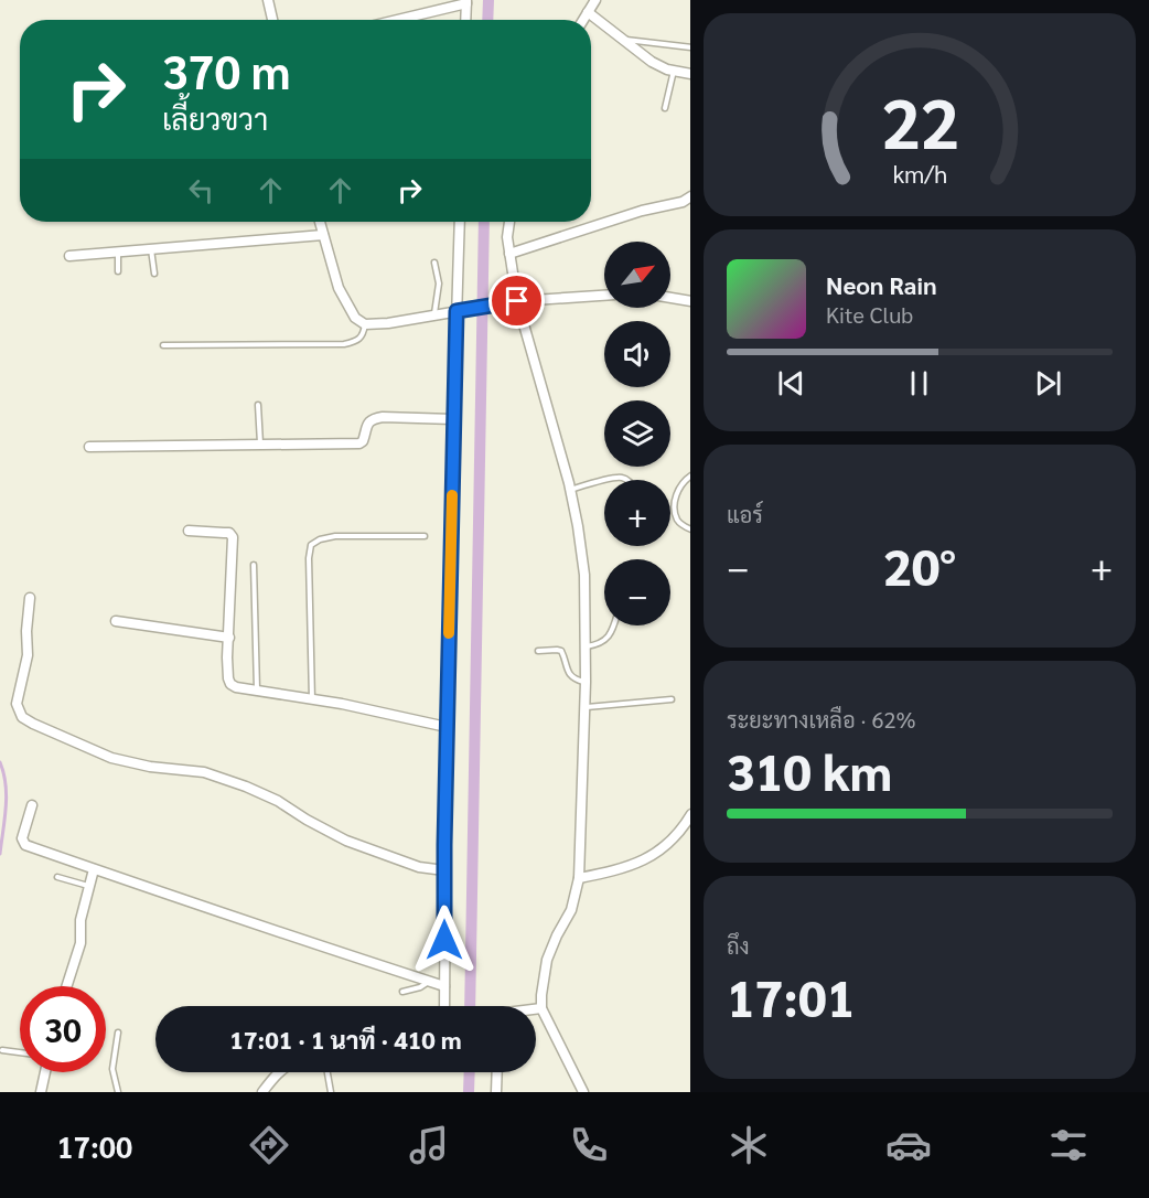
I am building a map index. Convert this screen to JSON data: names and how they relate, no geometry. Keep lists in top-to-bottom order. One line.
{"north":"top right","page":{"turn":["370 m","เลี้ยวขวา"],"map_buttons":["+","−"],"song":["Neon Rain","Kite Club"],"tile":["แอร์",["ระยะทางเหลือ · 62%","310 km"],["ถึง","17:01"]],"heat":["−","20°","+"],"limit":"30","trip":"17:01 · 1 นาที · 410 m","tabs":"17:00","gauge":["22","km/h"]}}
